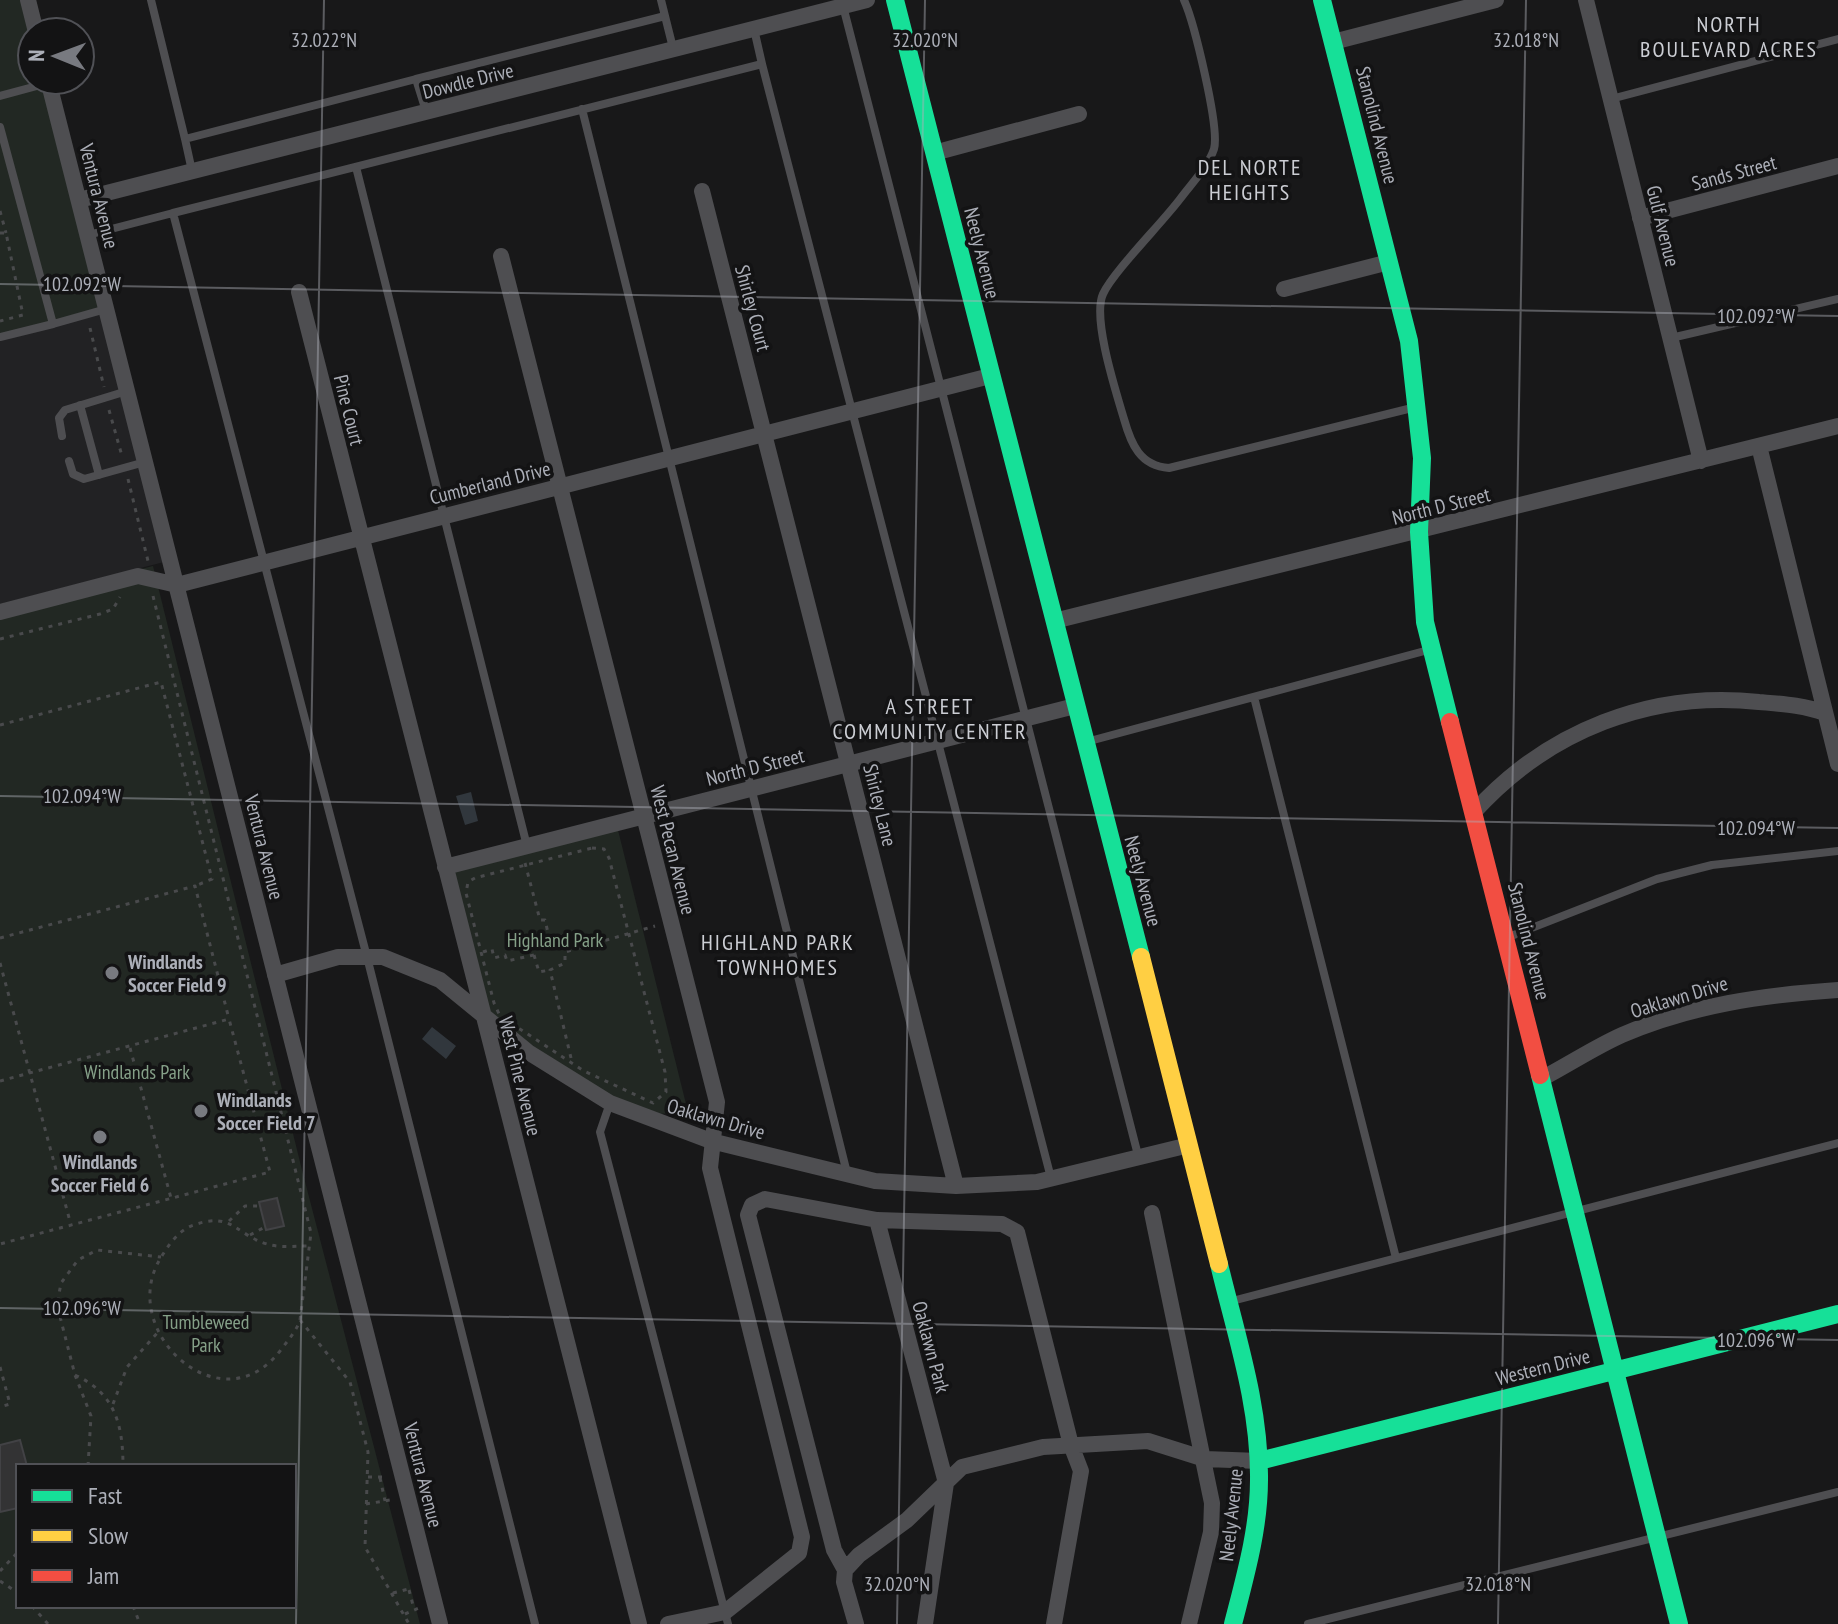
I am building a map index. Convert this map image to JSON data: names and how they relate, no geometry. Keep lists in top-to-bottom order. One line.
{"streets":{"street":["Dowdle Drive","Stanolind Avenue","Sands Street","Ventura Avenue","Gulf Avenue","Neely Avenue","Shirley Court","Pine Court","Cumberland Drive","North D Street","Shirley Lane","West Pecan Avenue","Oaklawn Drive","West Pine Avenue","Oaklawn Park","Western Drive"]},"crossings":[["Dowdle Drive","Ventura Avenue"],["Stanolind Avenue","North D Street"],["Stanolind Avenue","Oaklawn Drive"],["Stanolind Avenue","Western Drive"],["Sands Street","Gulf Avenue"],["Ventura Avenue","Cumberland Drive"],["Ventura Avenue","Oaklawn Drive"],["Gulf Avenue","North D Street"],["Neely Avenue","Cumberland Drive"],["Neely Avenue","North D Street"],["Neely Avenue","Oaklawn Drive"],["Neely Avenue","Western Drive"],["Shirley Court","Cumberland Drive"],["Shirley Court","Shirley Lane"],["Pine Court","Cumberland Drive"],["Pine Court","West Pine Avenue"],["Cumberland Drive","Shirley Lane"],["Cumberland Drive","West Pecan Avenue"],["Cumberland Drive","West Pine Avenue"],["North D Street","Shirley Lane"],["North D Street","West Pecan Avenue"],["North D Street","West Pine Avenue"],["Shirley Lane","Oaklawn Drive"],["West Pecan Avenue","Oaklawn Drive"],["Oaklawn Drive","West Pine Avenue"]],"districts":["NORTH BOULEVARD ACRES","DEL NORTE HEIGHTS","A STREET COMMUNITY CENTER","HIGHLAND PARK TOWNHOMES"],"parks":["Highland Park","Windlands Park","Tumbleweed Park"],"places":["Windlands Soccer Field 9","Windlands Soccer Field 7","Windlands Soccer Field 6"],"legend":["Fast","Slow","Jam"],"north":"left","coordinates":["32.022°N","32.020°N","32.018°N","102.092°W","102.094°W","102.096°W"]}
